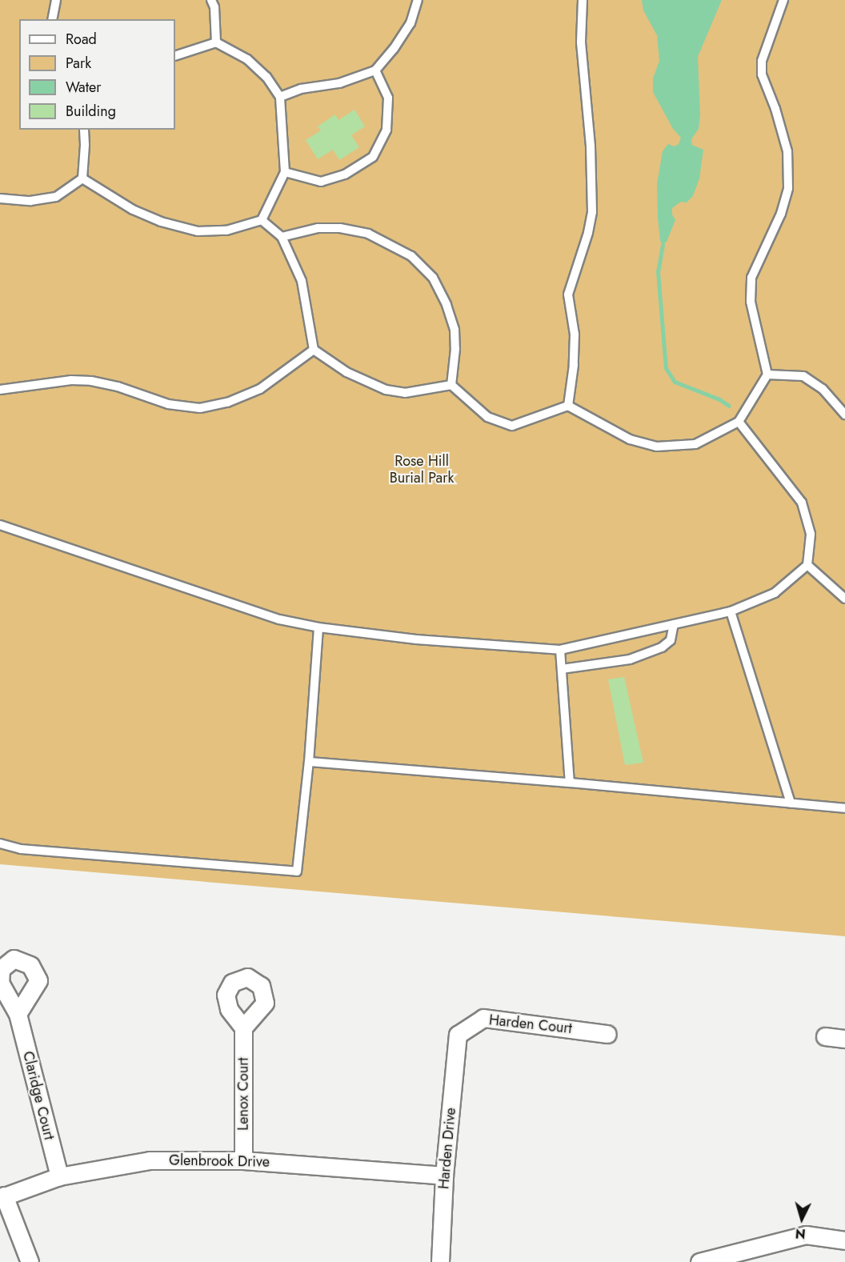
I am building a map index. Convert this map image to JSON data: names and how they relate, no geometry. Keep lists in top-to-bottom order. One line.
{"streets":{"street":["Harden Court","Lenox Court","Claridge Court","Harden Drive","Glenbrook Drive"]},"crossings":[["Harden Court","Harden Drive"],["Lenox Court","Glenbrook Drive"],["Claridge Court","Glenbrook Drive"],["Harden Drive","Glenbrook Drive"]],"parks":["Rose Hill Burial Park"],"legend":["Road","Park","Water","Building"],"north":"bottom"}
